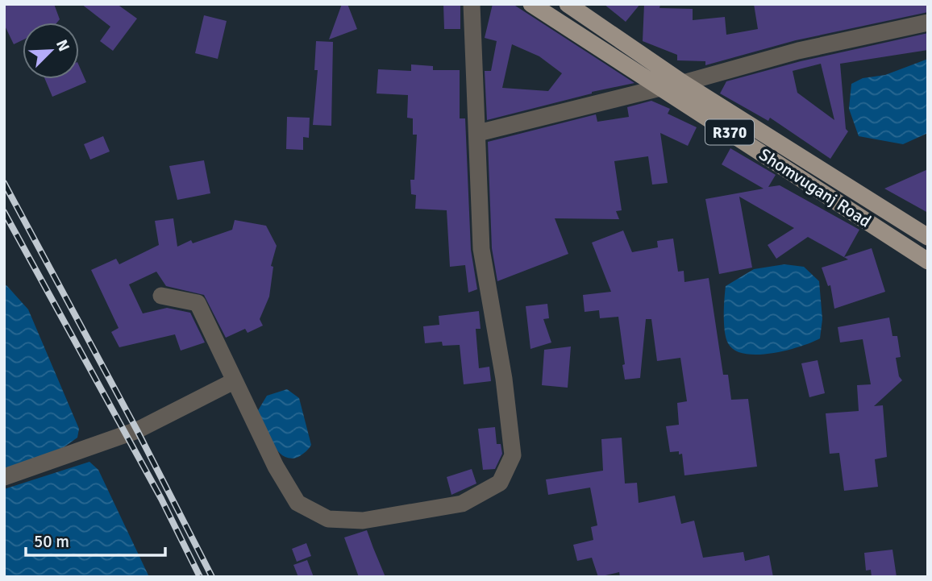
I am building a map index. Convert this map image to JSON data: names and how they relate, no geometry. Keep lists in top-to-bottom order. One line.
{"streets":{"main road":["R370","Shomvuganj Road"]},"scale_bar":"50 m","north":"top right"}
